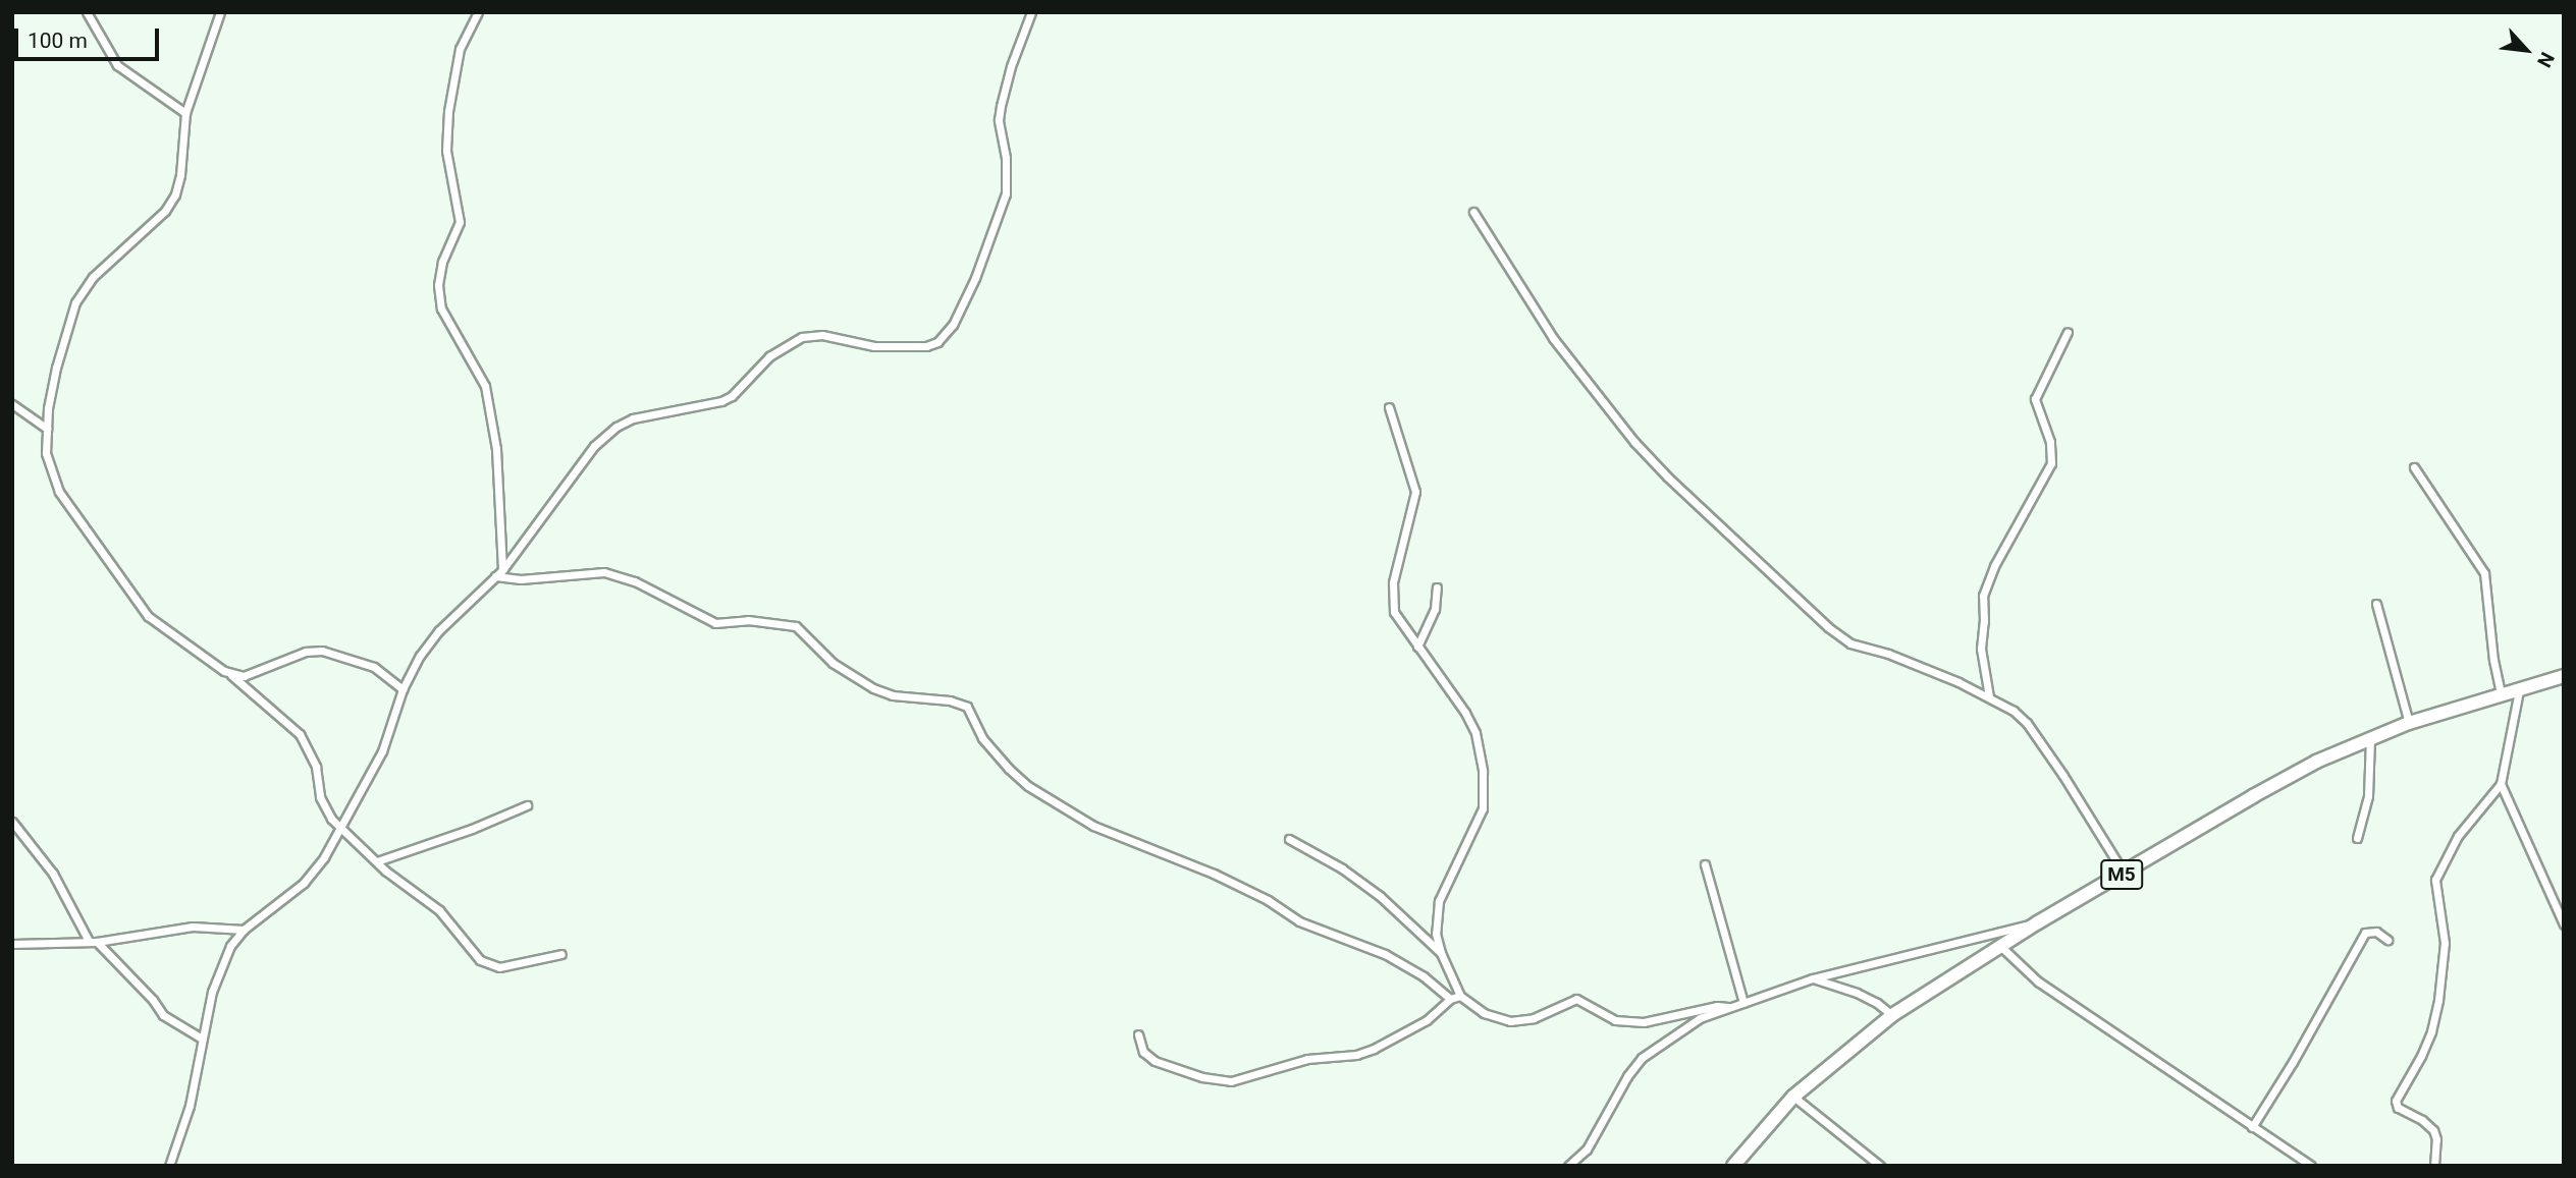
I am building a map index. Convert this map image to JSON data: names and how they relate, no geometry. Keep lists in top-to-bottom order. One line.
{"streets":{"highway":["M5"]},"scale_bar":"100 m","north":"bottom right"}
